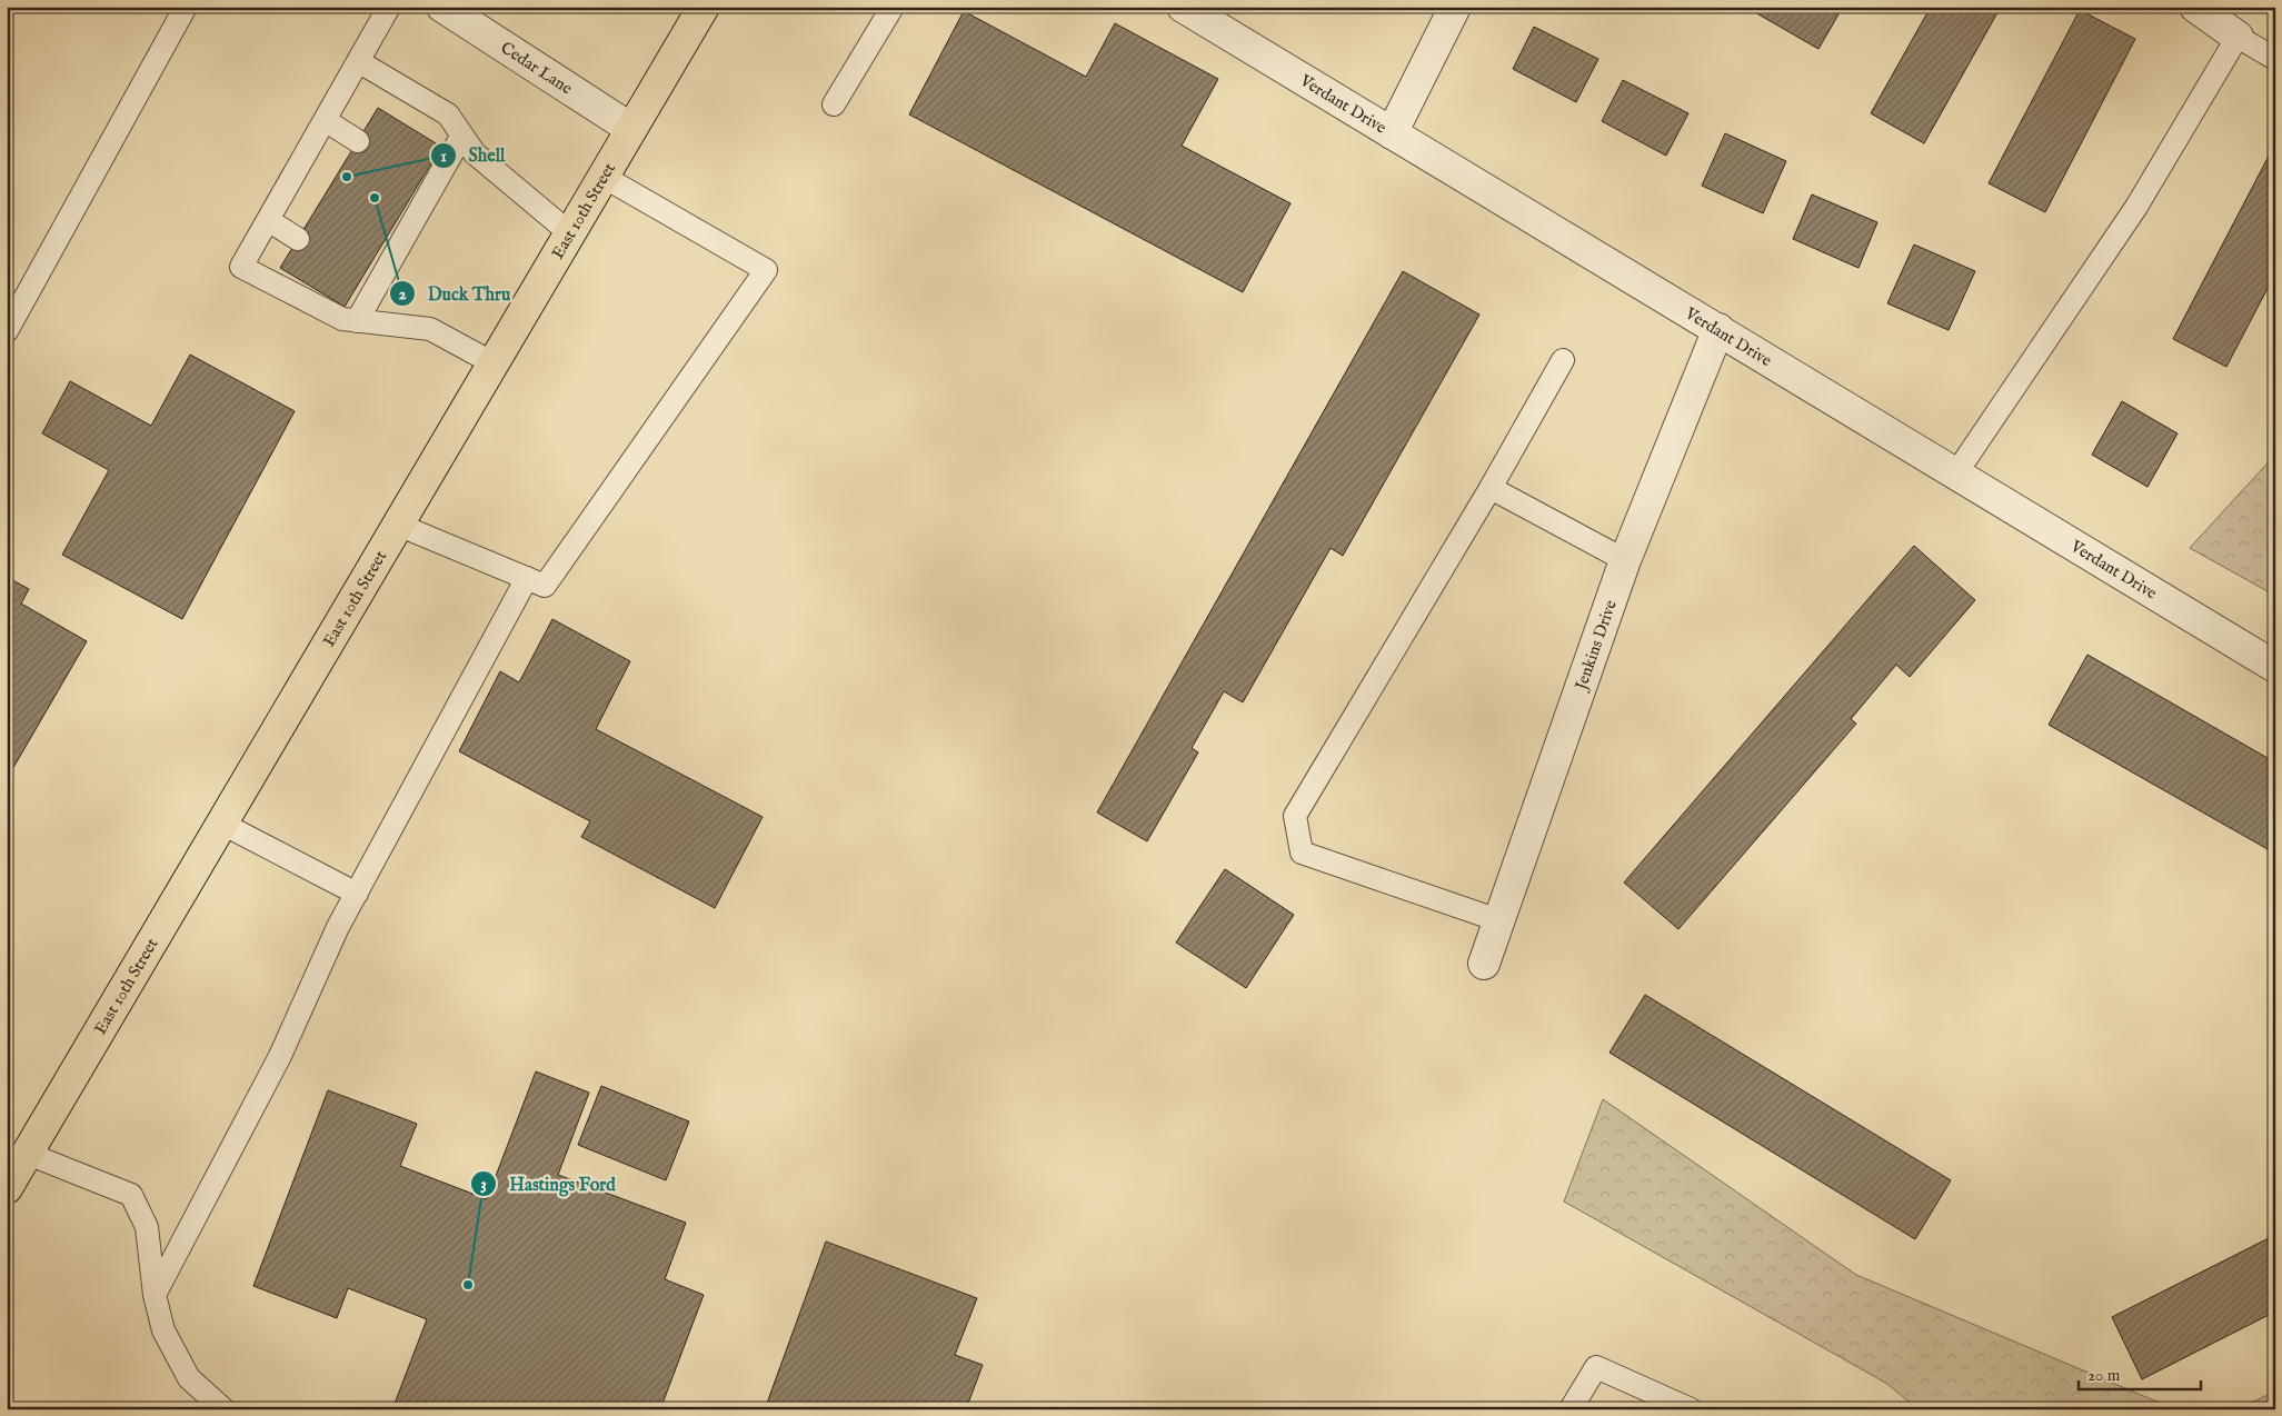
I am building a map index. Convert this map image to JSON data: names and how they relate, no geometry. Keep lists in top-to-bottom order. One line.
{"streets":{"main road":["East 10th Street"],"street":["Cedar Lane","Verdant Drive","Jenkins Drive"]},"crossings":[["Cedar Lane","East 10th Street"],["Verdant Drive","Jenkins Drive"]],"places":["Shell","Duck Thru","Hastings Ford"],"scale_bar":"20 m"}
